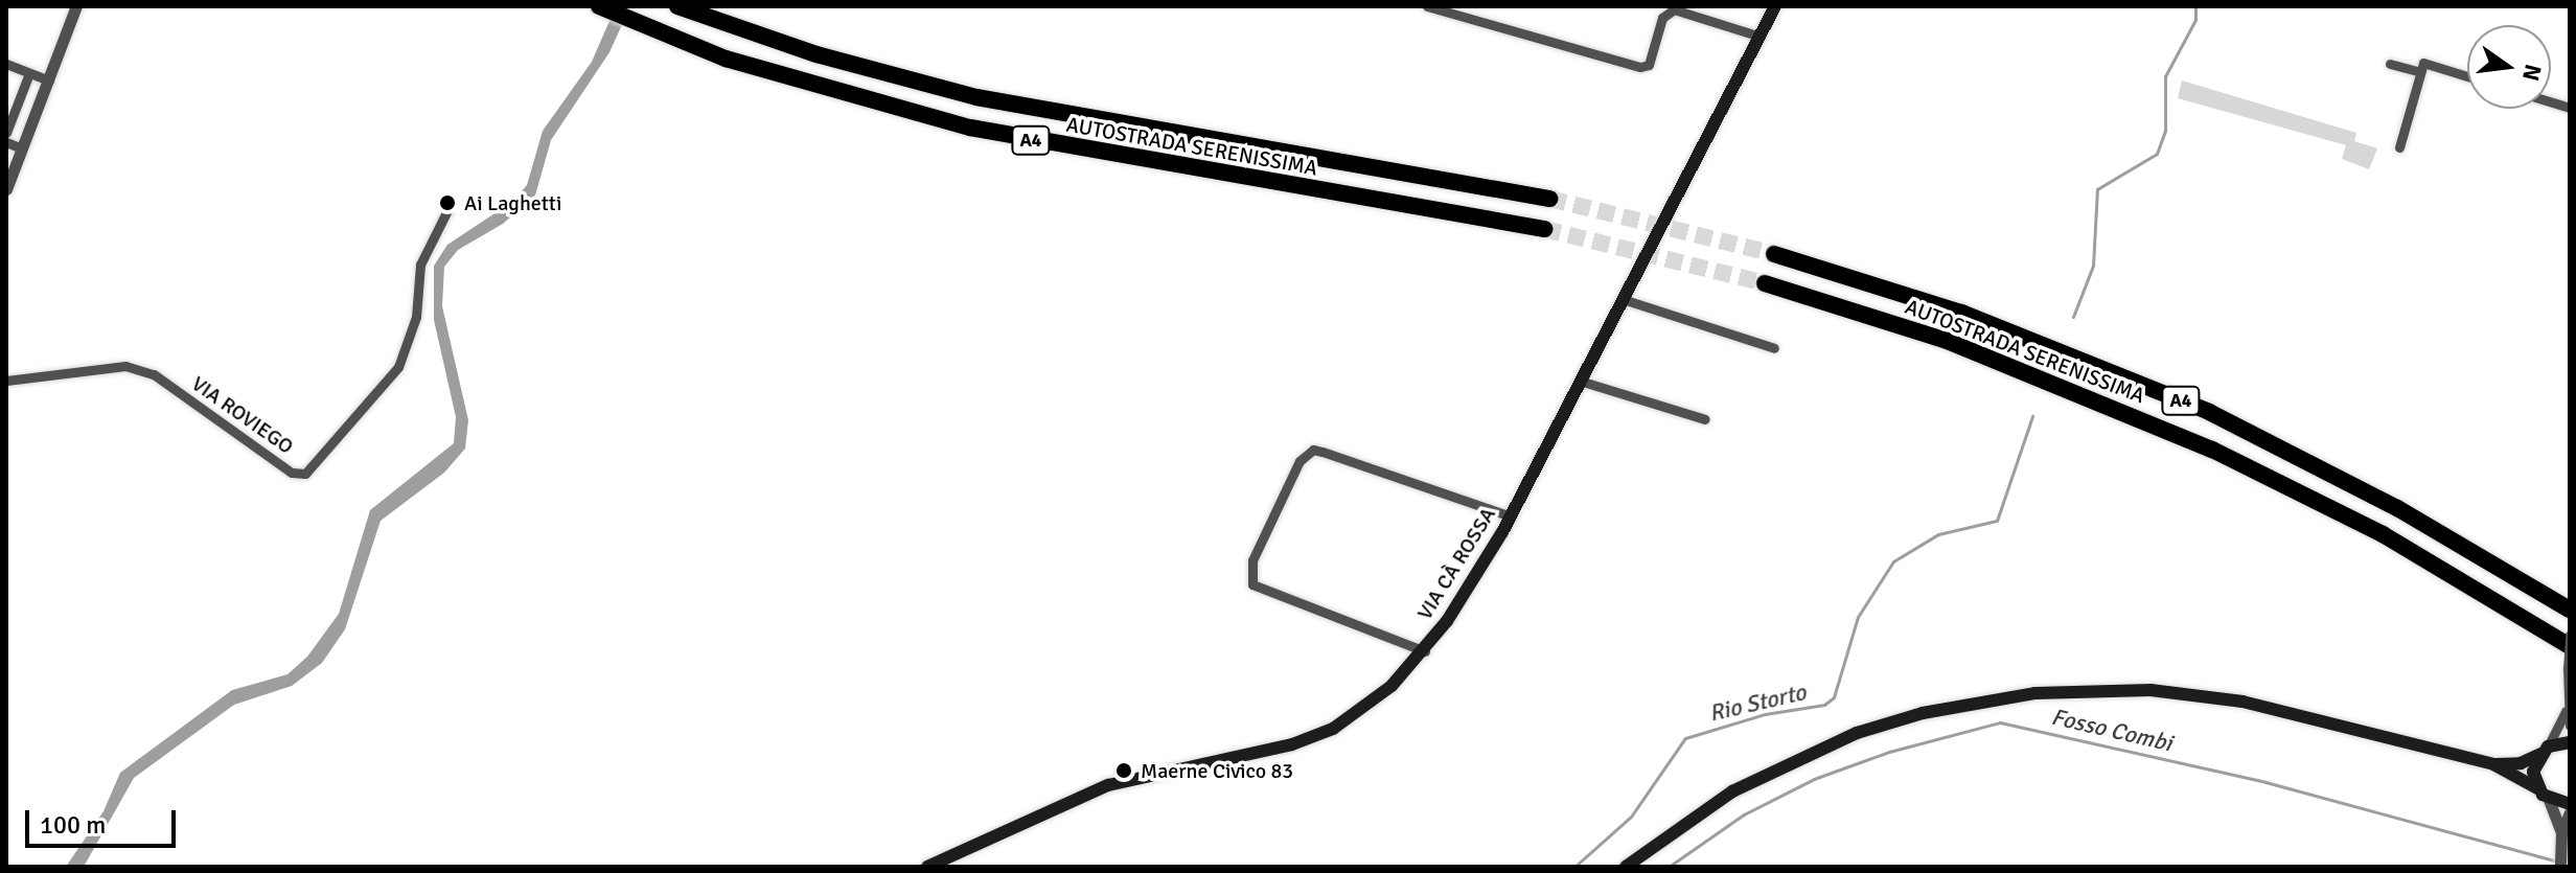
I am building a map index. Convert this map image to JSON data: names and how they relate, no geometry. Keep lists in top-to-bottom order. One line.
{"streets":{"highway":["A4","AUTOSTRADA SERENISSIMA"],"main road":["VIA CÀ ROSSA"],"street":["VIA ROVIEGO"]},"water":["Rio Storto","Fosso Combi"],"places":["Ai Laghetti","Maerne Civico 83"],"scale_bar":"100 m","north":"right"}
